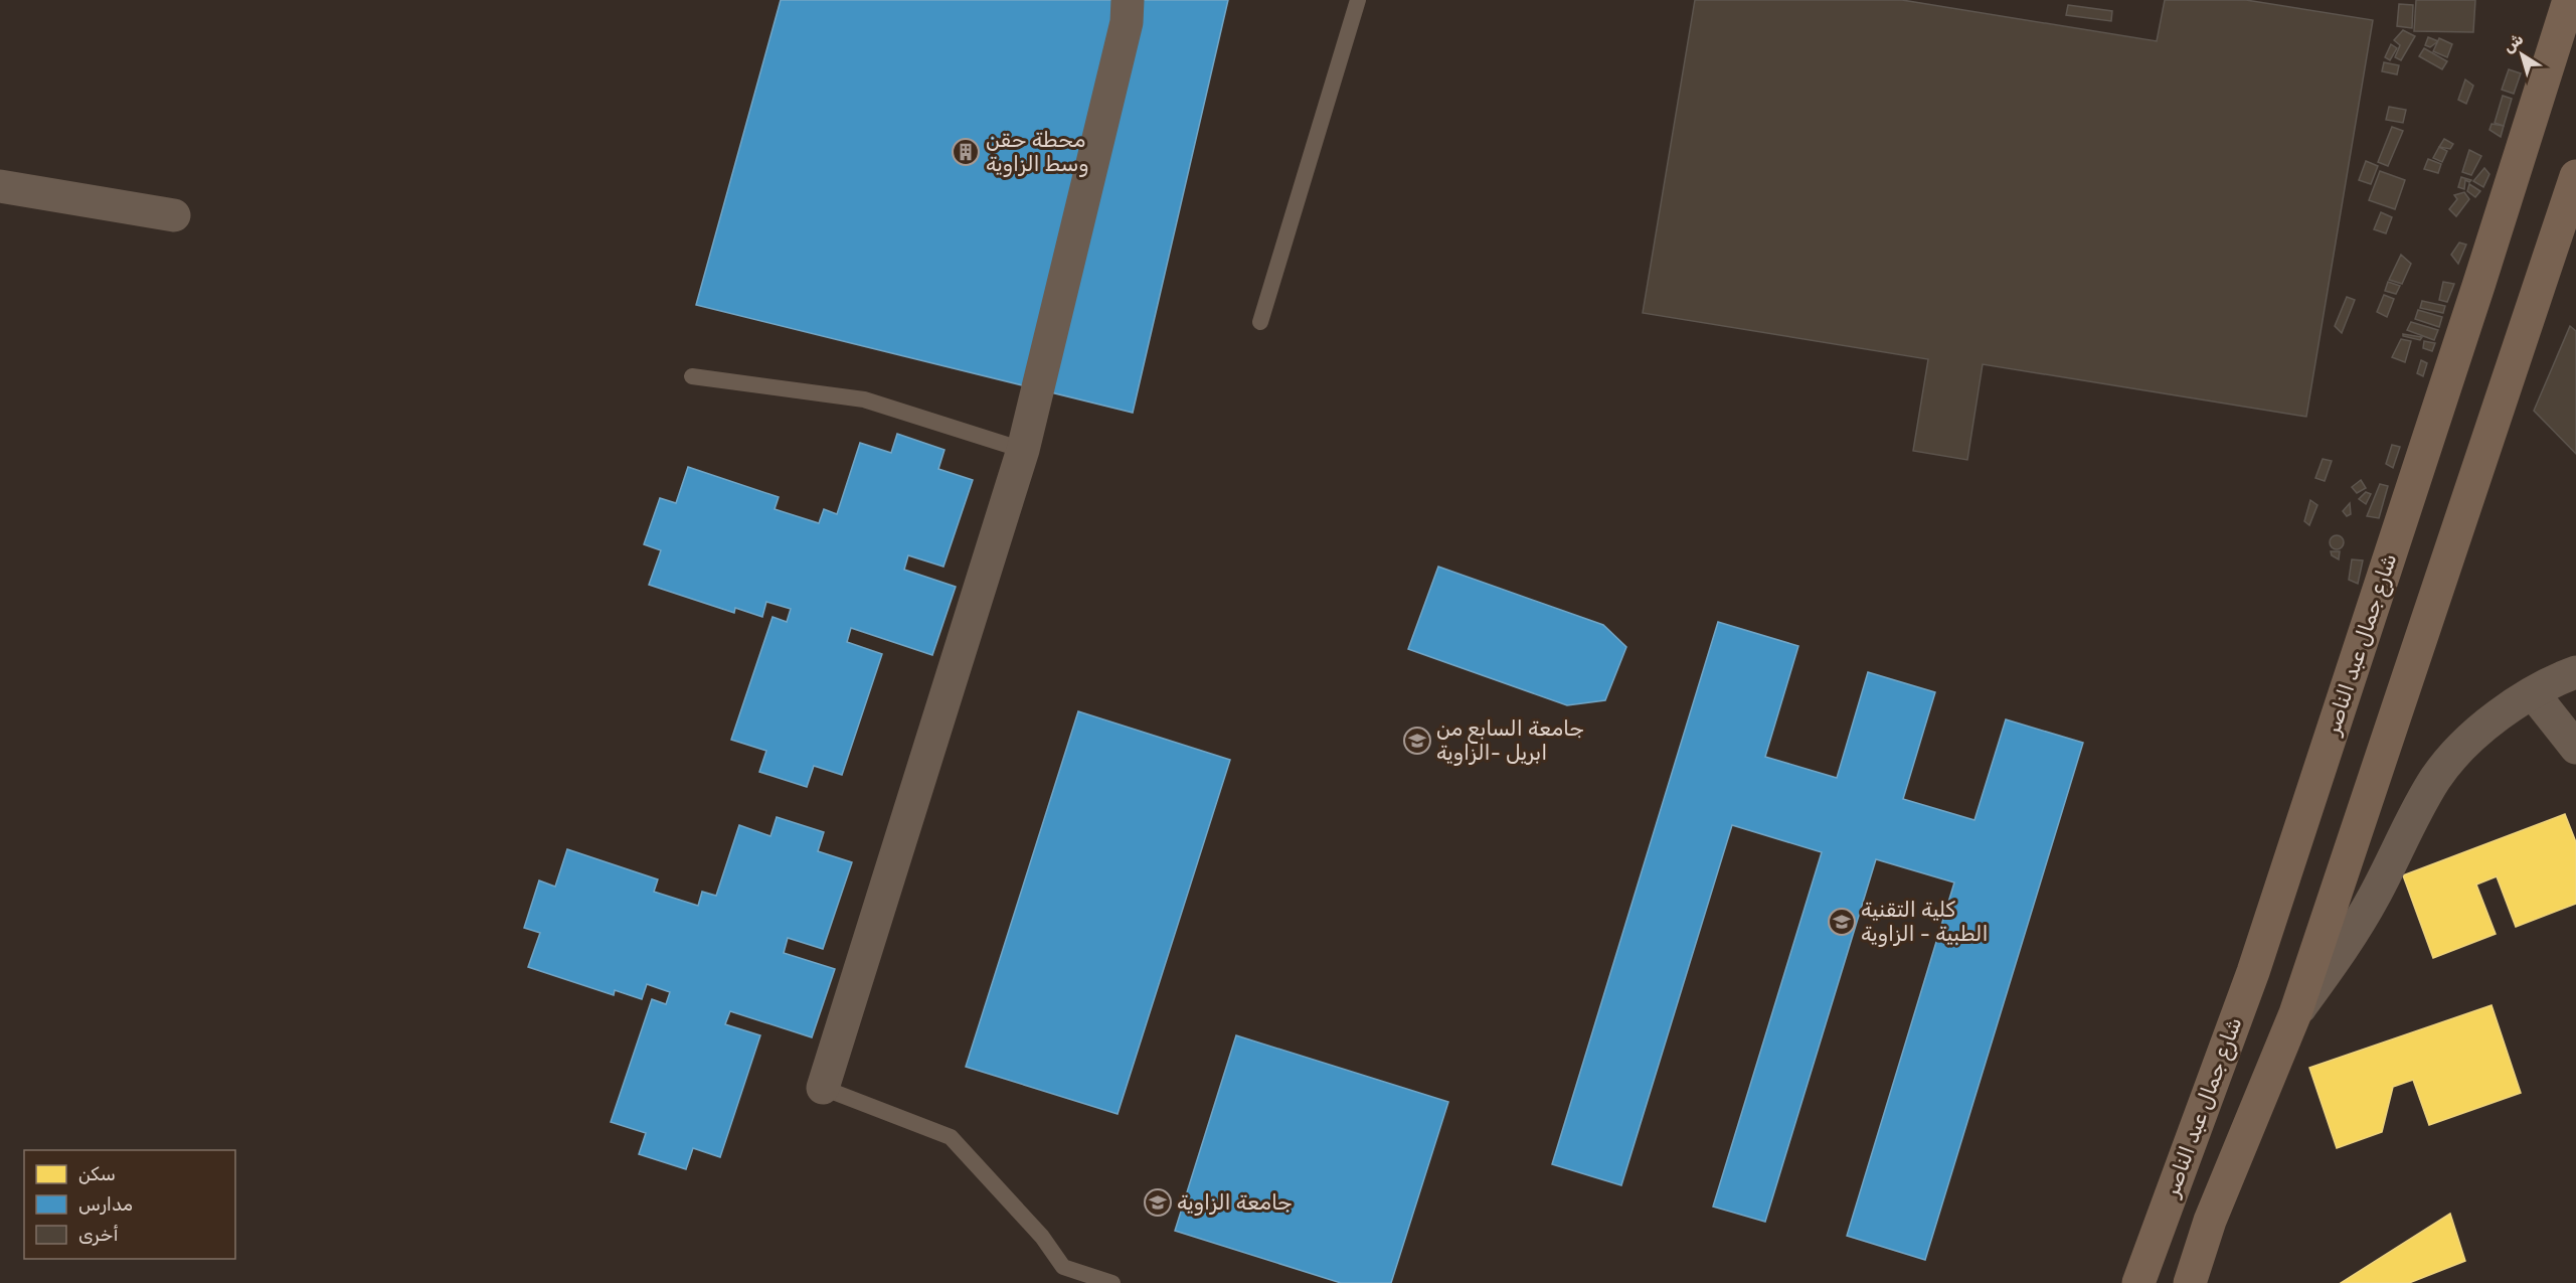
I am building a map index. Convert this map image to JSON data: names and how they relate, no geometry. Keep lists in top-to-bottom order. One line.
{"streets":{"main road":["شارع جمال عبد الناصر"]},"places":{"building":["محطة حقن وسط الزاوية"],"school or university":["جامعة السابع من ابريل -الزاوية","كلية التقنية الطبية - الزاوية","جامعة الزاوية"]},"legend":["سكن","مدارس","أخرى"],"north":"top left"}
